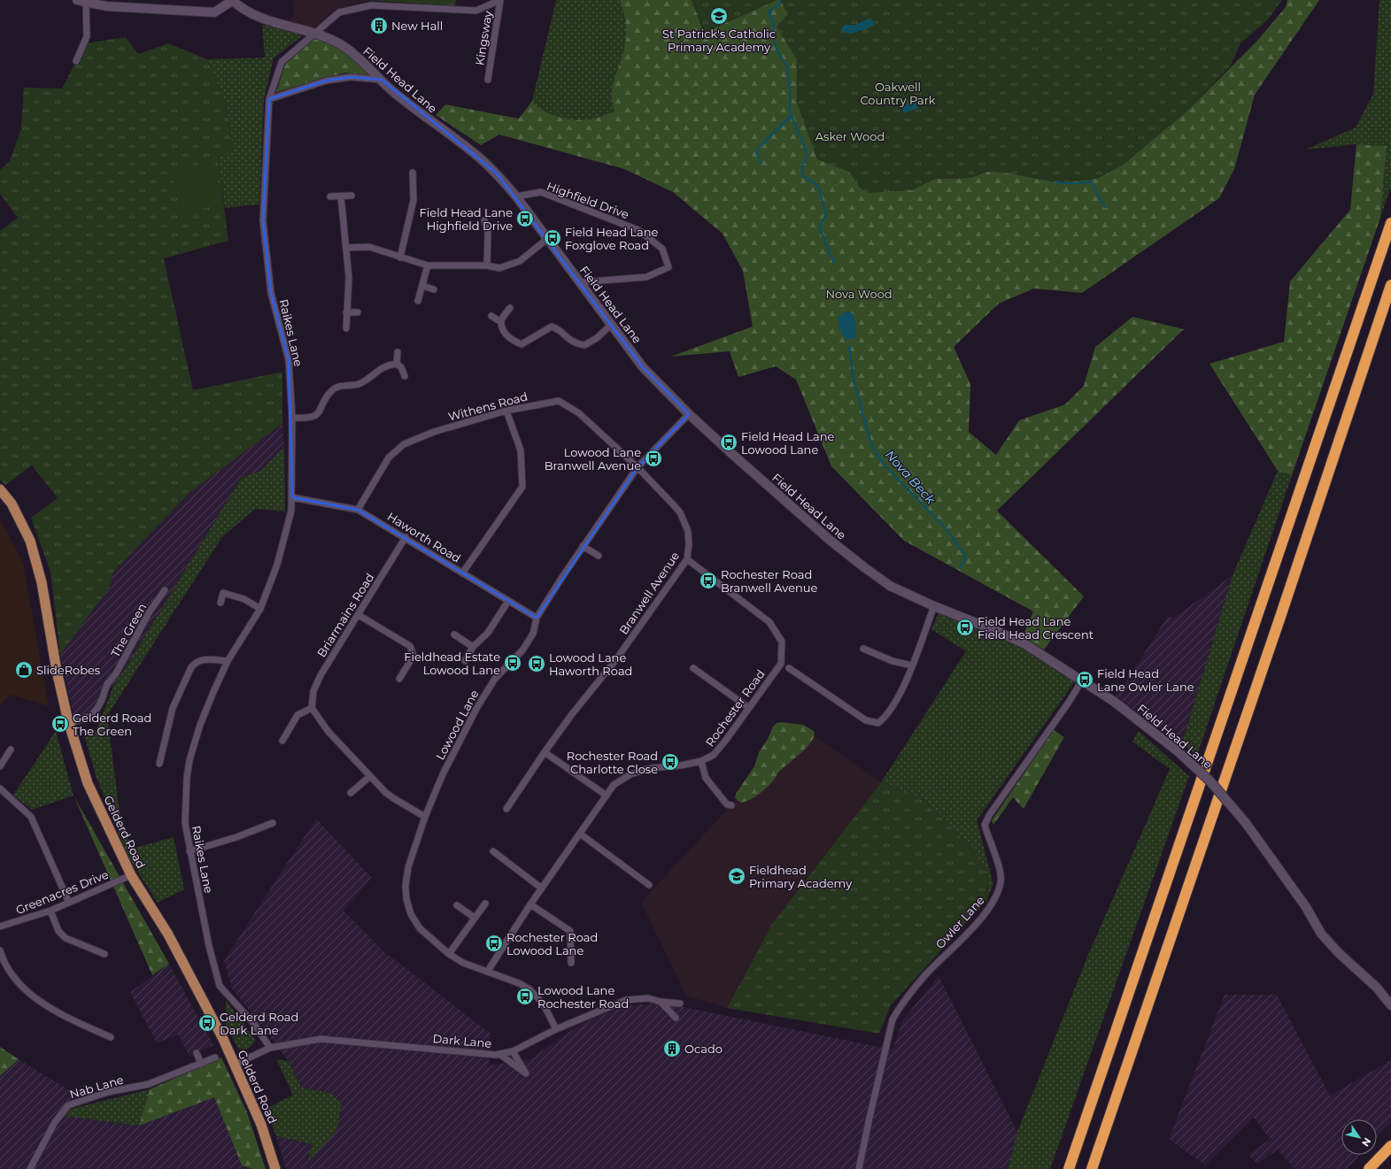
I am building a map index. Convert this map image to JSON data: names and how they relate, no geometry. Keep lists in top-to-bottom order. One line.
{"streets":{"main road":["Field Head Lane","Gelderd Road"],"street":["Kingsway","Highfield Drive","Raikes Lane","Withens Road","Haworth Road","Branwell Avenue","Briarmains Road","The Green","Rochester Road","Lowood Lane","Greenacres Drive","Owler Lane","Dark Lane","Nab Lane"]},"crossings":[["Kingsway","Raikes Lane"],["Field Head Lane","Highfield Drive"],["Field Head Lane","Raikes Lane"],["Field Head Lane","Lowood Lane"],["Field Head Lane","Owler Lane"],["Raikes Lane","Haworth Road"],["Raikes Lane","Dark Lane"],["Withens Road","Haworth Road"],["Withens Road","Branwell Avenue"],["Withens Road","Lowood Lane"],["Haworth Road","Briarmains Road"],["Haworth Road","Lowood Lane"],["Branwell Avenue","Rochester Road"],["Branwell Avenue","Lowood Lane"],["The Green","Gelderd Road"],["Rochester Road","Lowood Lane"],["Lowood Lane","Dark Lane"],["Gelderd Road","Greenacres Drive"],["Gelderd Road","Dark Lane"]],"water":["Nova Beck"],"parks":["Oakwell Country Park","Asker Wood","Nova Wood"],"places":{"school or university":["St Patrick's Catholic Primary Academy","Fieldhead Primary Academy"],"building":["New Hall","Ocado"],"bus stop":["Field Head Lane Highfield Drive","Field Head Lane Foxglove Road","Field Head Lane Lowood Lane","Lowood Lane Branwell Avenue","Rochester Road Branwell Avenue","Field Head Lane Field Head Crescent","Fieldhead Estate Lowood Lane","Lowood Lane Haworth Road","Field Head Lane Owler Lane","Gelderd Road The Green","Rochester Road Charlotte Close","Rochester Road Lowood Lane","Lowood Lane Rochester Road","Gelderd Road Dark Lane"],"shop":["SlideRobes"]},"north":"bottom right"}
